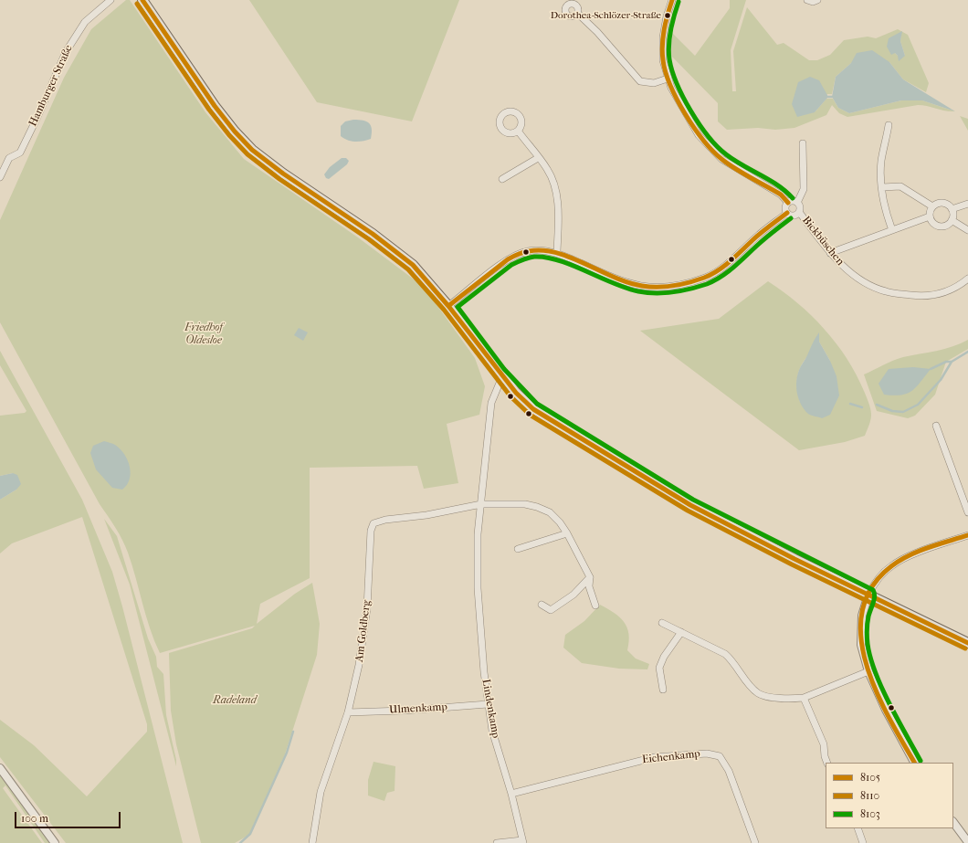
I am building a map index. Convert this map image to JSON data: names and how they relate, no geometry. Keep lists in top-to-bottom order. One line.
{"streets":{"street":["Hamburger Straße","Bickbüschen","Am Goldberg","Ulmenkamp","Lindenkamp","Eichenkamp"]},"crossings":[["Am Goldberg","Ulmenkamp"],["Am Goldberg","Lindenkamp"],["Ulmenkamp","Lindenkamp"],["Lindenkamp","Eichenkamp"]],"parks":["Friedhof Oldesloe","Radeland"],"places":["Dorothea-Schlözer-Straße"],"lines":["transit line 8105","transit line 8103","transit line 8110"],"legend":["8105","8110","8103"],"scale_bar":"100 m"}
